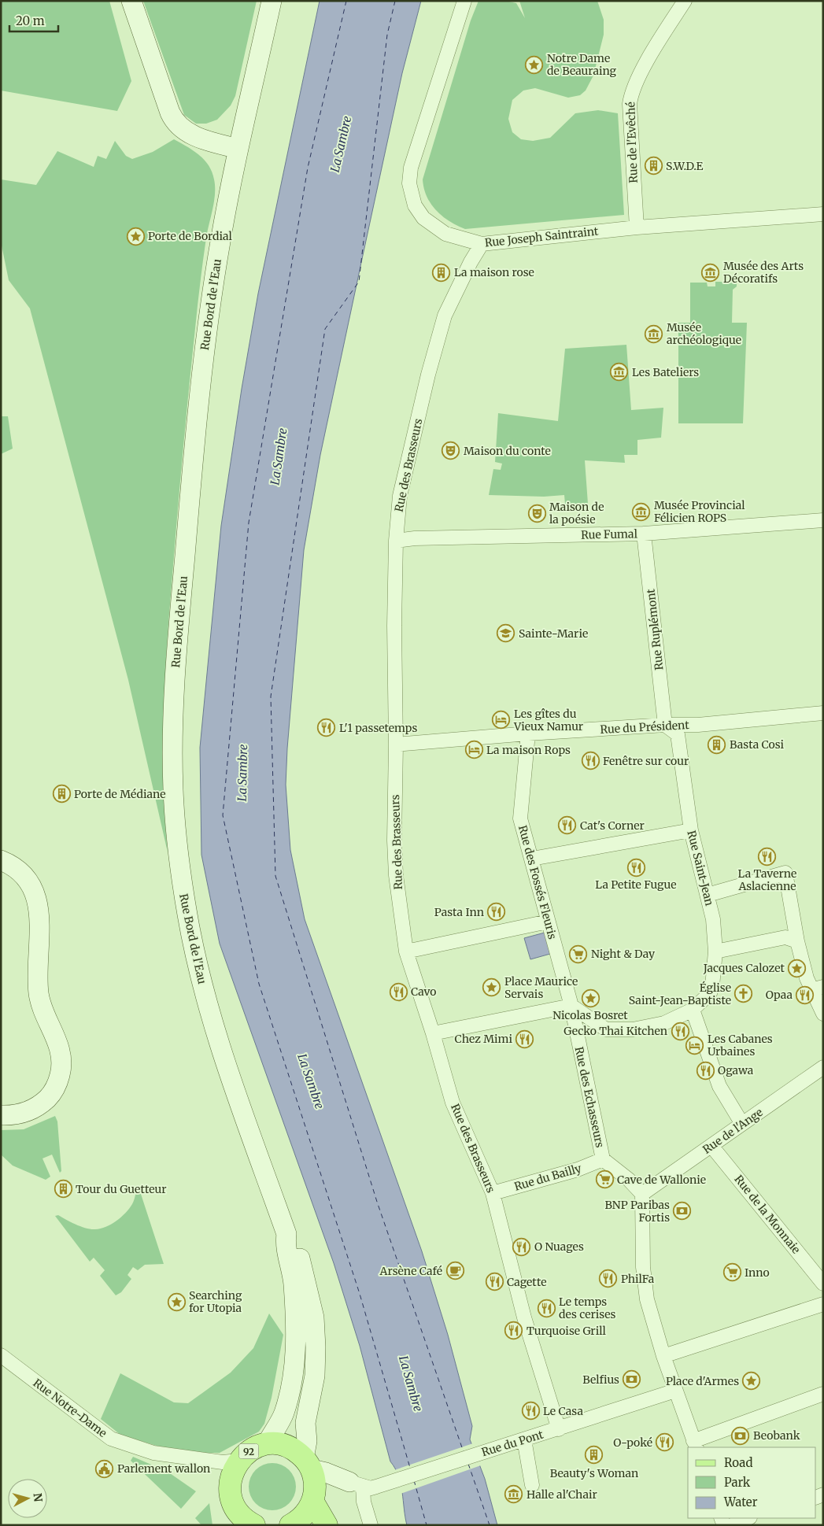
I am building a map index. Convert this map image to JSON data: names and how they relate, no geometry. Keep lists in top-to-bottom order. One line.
{"streets":{"main road":["Rue Bord de l'Eau","Rue du Pont","92"],"street":["Rue de l'Evêché","Rue Joseph Saintraint","Rue des Brasseurs","Rue Fumal","Rue Ruplémont","Rue du Président","Rue Saint-Jean","Rue des Fossés Fleuris","Rue des Echasseurs","Rue de l'Ange","Rue du Bailly","Rue de la Monnaie","Rue Notre-Dame"]},"crossings":[["Rue de l'Evêché","Rue Joseph Saintraint"],["Rue Joseph Saintraint","Rue des Brasseurs"],["Rue Bord de l'Eau","Rue du Pont"],["Rue Bord de l'Eau","92"],["Rue des Brasseurs","Rue Fumal"],["Rue des Brasseurs","Rue du Président"],["Rue des Brasseurs","Rue du Bailly"],["Rue des Brasseurs","Rue du Pont"],["Rue Fumal","Rue Ruplémont"],["Rue Ruplémont","Rue du Président"],["Rue Ruplémont","Rue Saint-Jean"],["Rue du Président","Rue Saint-Jean"],["Rue du Président","Rue des Fossés Fleuris"],["Rue Saint-Jean","Rue des Fossés Fleuris"],["Rue Saint-Jean","Rue des Echasseurs"],["Rue des Fossés Fleuris","Rue des Echasseurs"],["Rue des Echasseurs","Rue de l'Ange"],["Rue des Echasseurs","Rue du Bailly"],["Rue de l'Ange","Rue de la Monnaie"],["Rue Notre-Dame","92"],["Rue du Pont","92"]],"water":["La Sambre"],"places":{"place":["Notre Dame de Beauraing","Porte de Bordial","Jacques Calozet","Place Maurice Servais","Nicolas Bosret","Searching for Utopia","Place d'Armes"],"building":["S.W.D.E","La maison rose","Basta Cosi","Porte de Médiane","Tour du Guetteur","Beauty's Woman"],"museum":["Musée des Arts Décoratifs","Musée archéologique","Les Bateliers","Musée Provincial Félicien ROPS","Halle al'Chair"],"theatre":["Maison du conte","Maison de la poésie"],"school or university":["Sainte-Marie"],"hotel":["Les gîtes du Vieux Namur","La maison Rops","Les Cabanes Urbaines"],"restaurant":["L'1 passetemps","Fenêtre sur cour","Cat's Corner","La Taverne Aslacienne","La Petite Fugue","Pasta Inn","Cavo","Opaa","Gecko Thai Kitchen","Chez Mimi","Ogawa","O Nuages","PhilFa","Cagette","Le temps des cerises","Turquoise Grill","Le Casa","O-poké"],"supermarket":["Night & Day","Cave de Wallonie","Inno"],"church":["Église Saint-Jean-Baptiste"],"bank":["BNP Paribas Fortis","Belfius","Beobank"],"cafe":["Arsène Café"],"public building":["Parlement wallon"]},"legend":["Road","Park","Water"],"scale_bar":"20 m","north":"right"}
